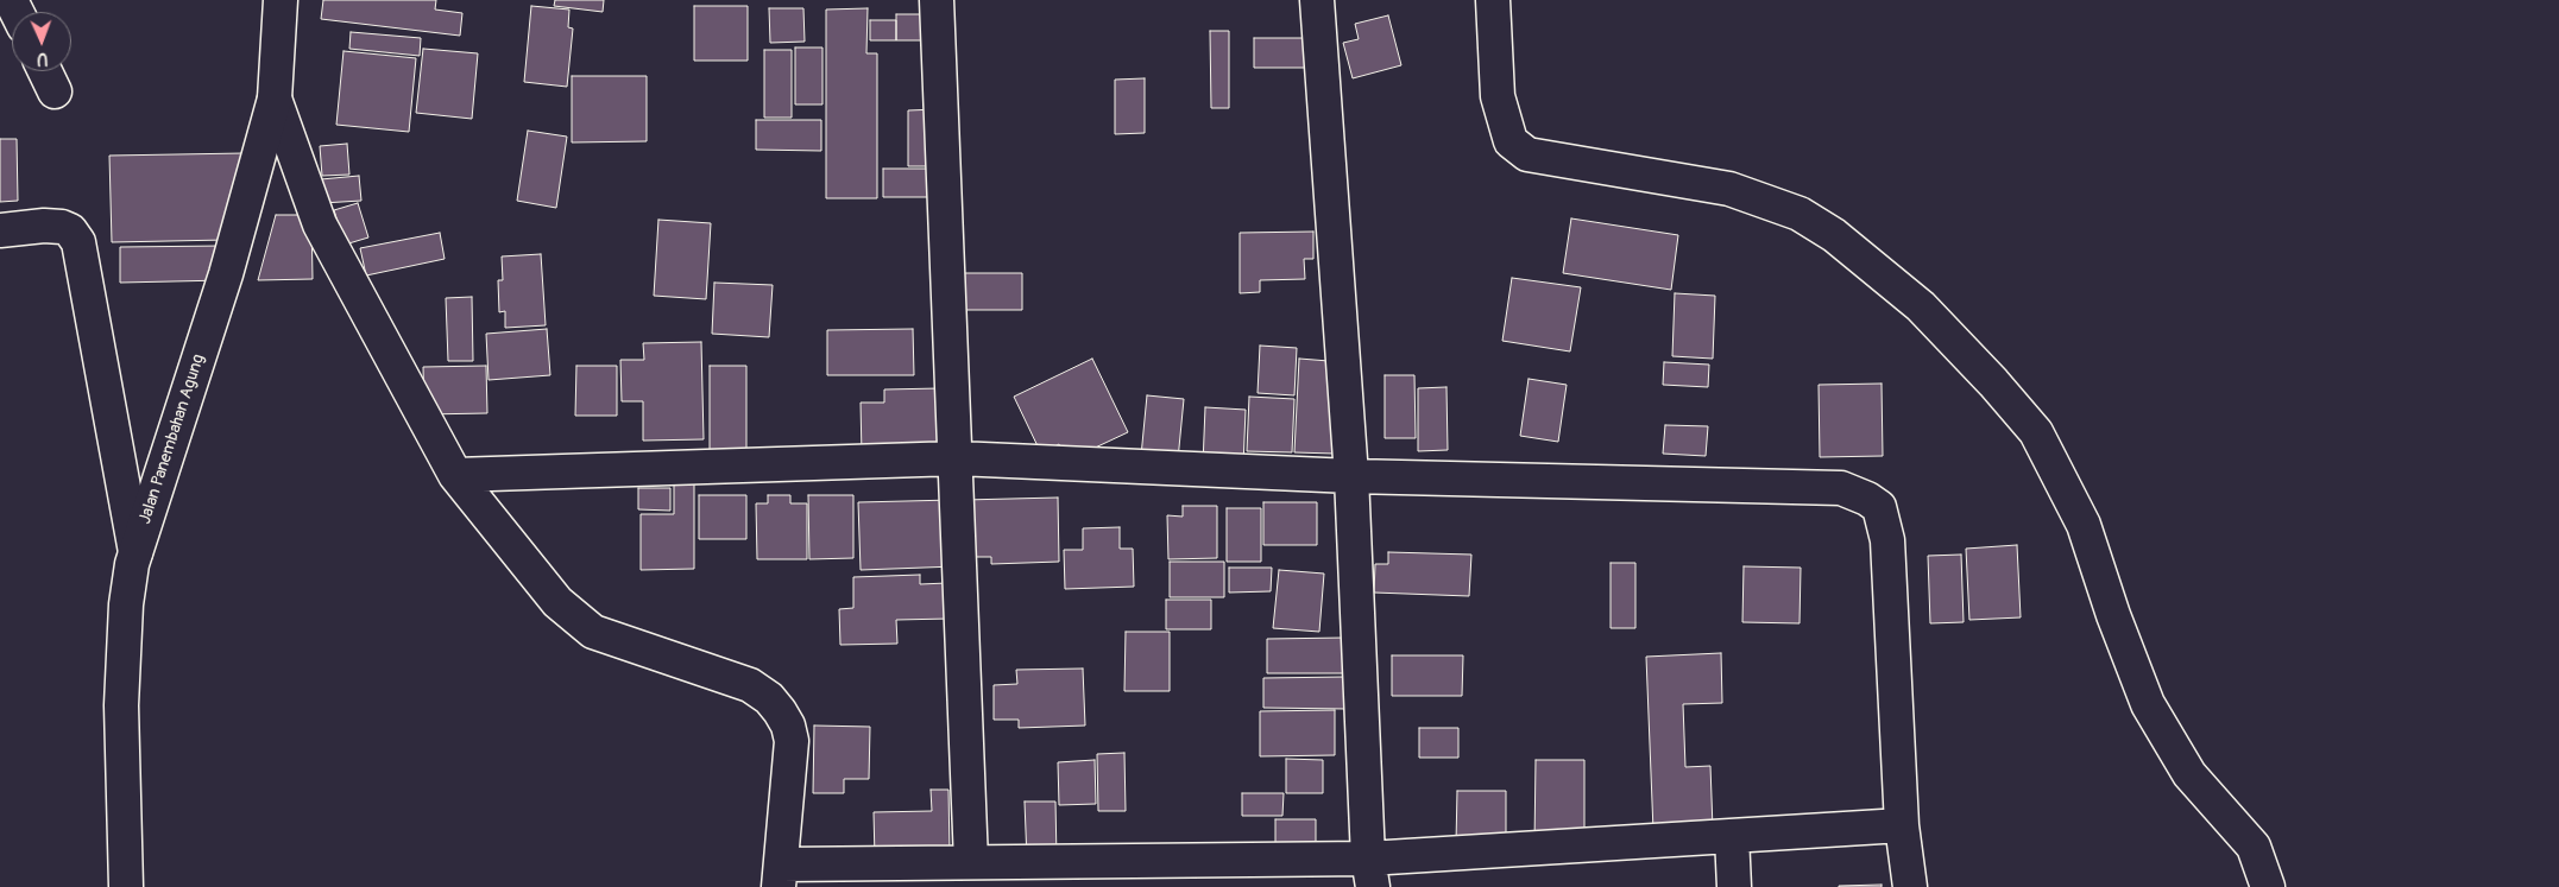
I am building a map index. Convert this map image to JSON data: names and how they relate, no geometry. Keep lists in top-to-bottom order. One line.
{"streets":{"street":["Jalan Panembahan Agung"]},"north":"bottom"}
